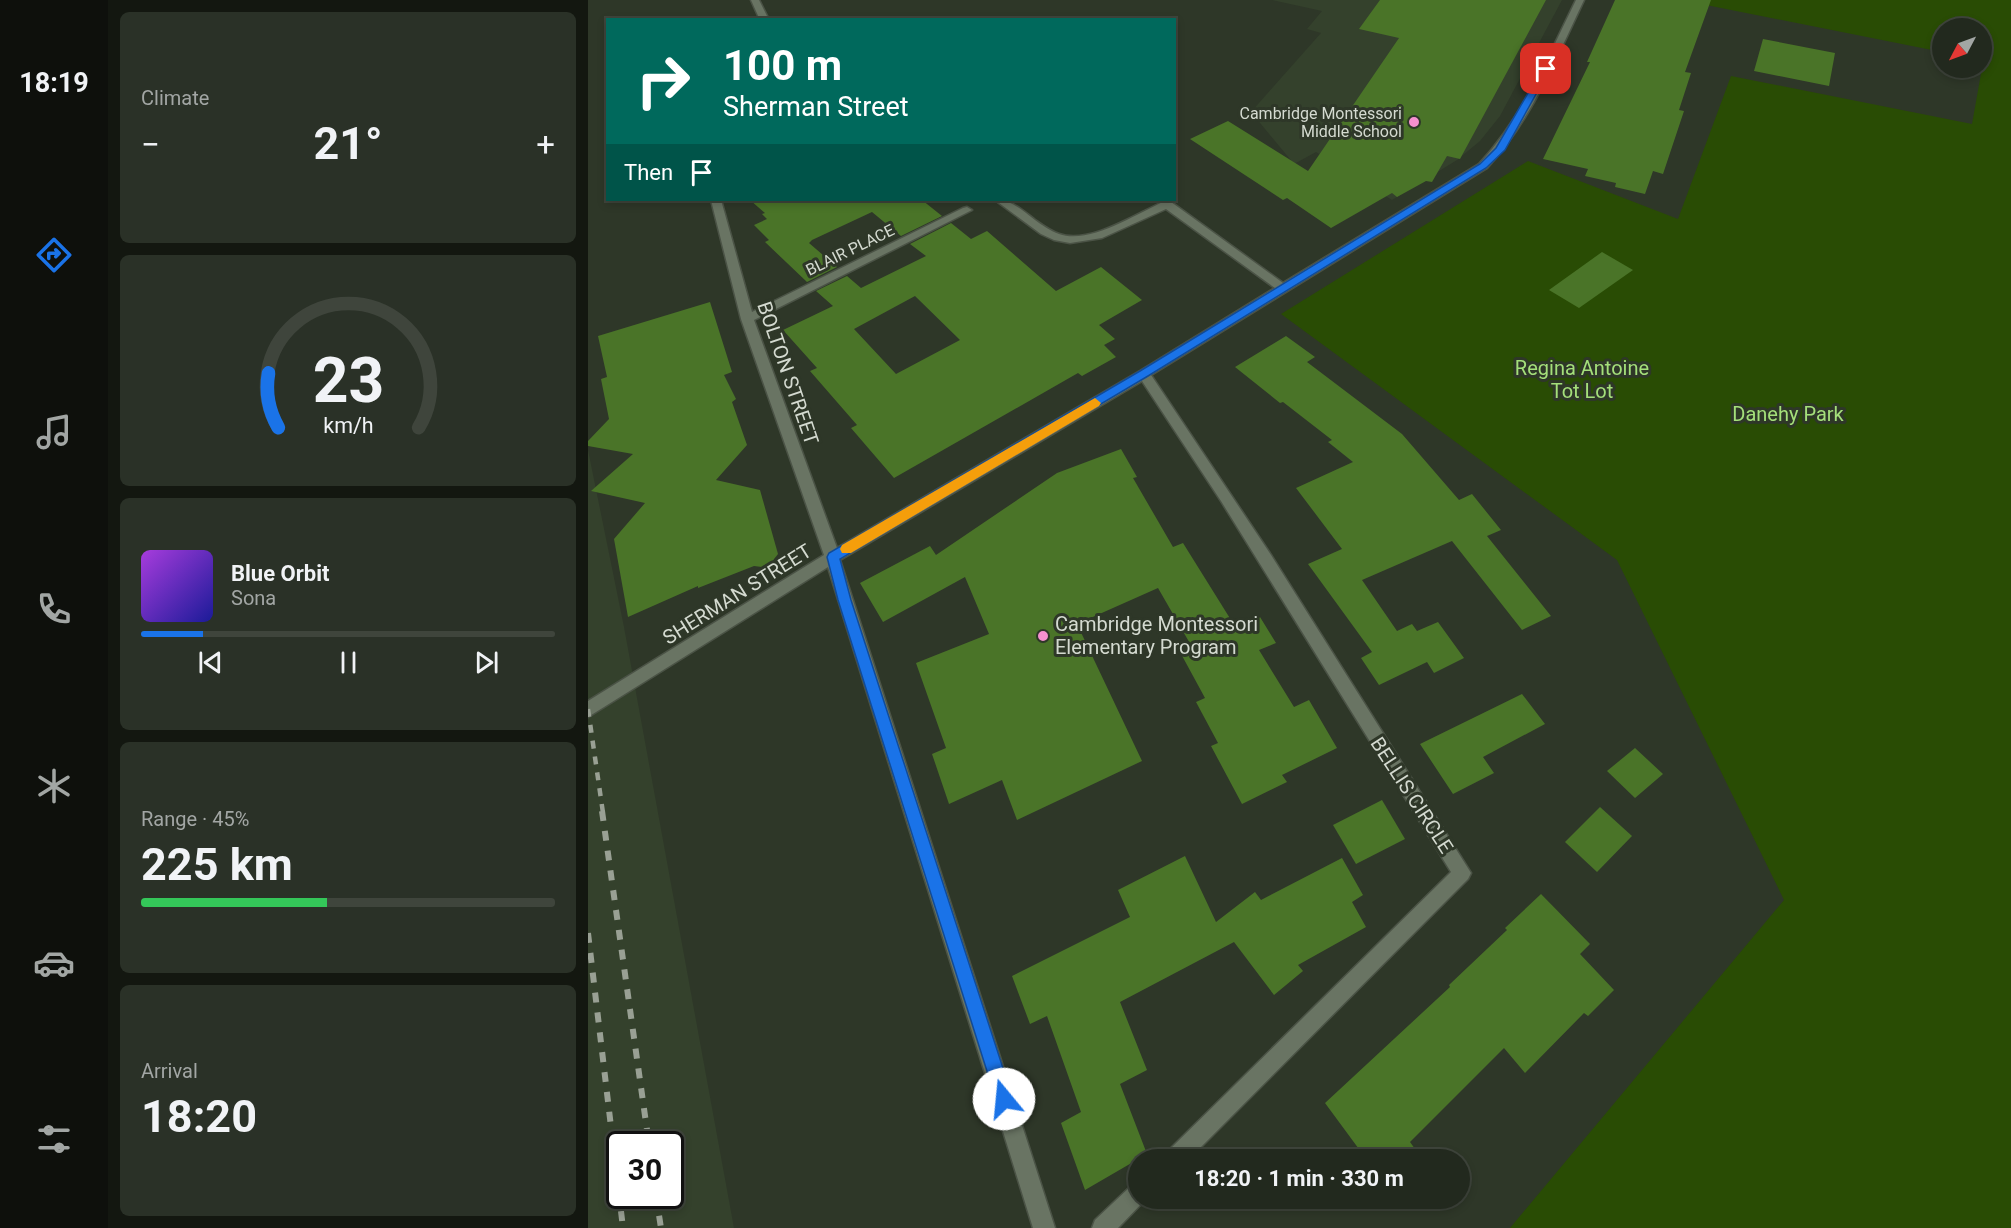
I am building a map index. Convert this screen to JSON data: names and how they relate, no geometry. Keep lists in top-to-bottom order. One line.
{"streets":{"street":["BLAIR PLACE","BOLTON STREET","SHERMAN STREET","BELLIS CIRCLE"]},"crossings":[["BLAIR PLACE","BOLTON STREET"],["BOLTON STREET","SHERMAN STREET"],["SHERMAN STREET","BELLIS CIRCLE"]],"parks":["Regina Antoine Tot Lot","Danehy Park"],"places":["Cambridge Montessori Middle School","Cambridge Montessori Elementary Program"],"north":"bottom left","page":{"tabs":"18:19","tile":["Climate",["Range · 45%","225 km"],["Arrival","18:20"]],"turn":["100 m","Sherman Street"],"heat":["−","21°","+"],"then":"Then","song":["Blue Orbit","Sona"],"limit":"30","trip":"18:20 · 1 min · 330 m","gauge":["23","km/h"]}}
